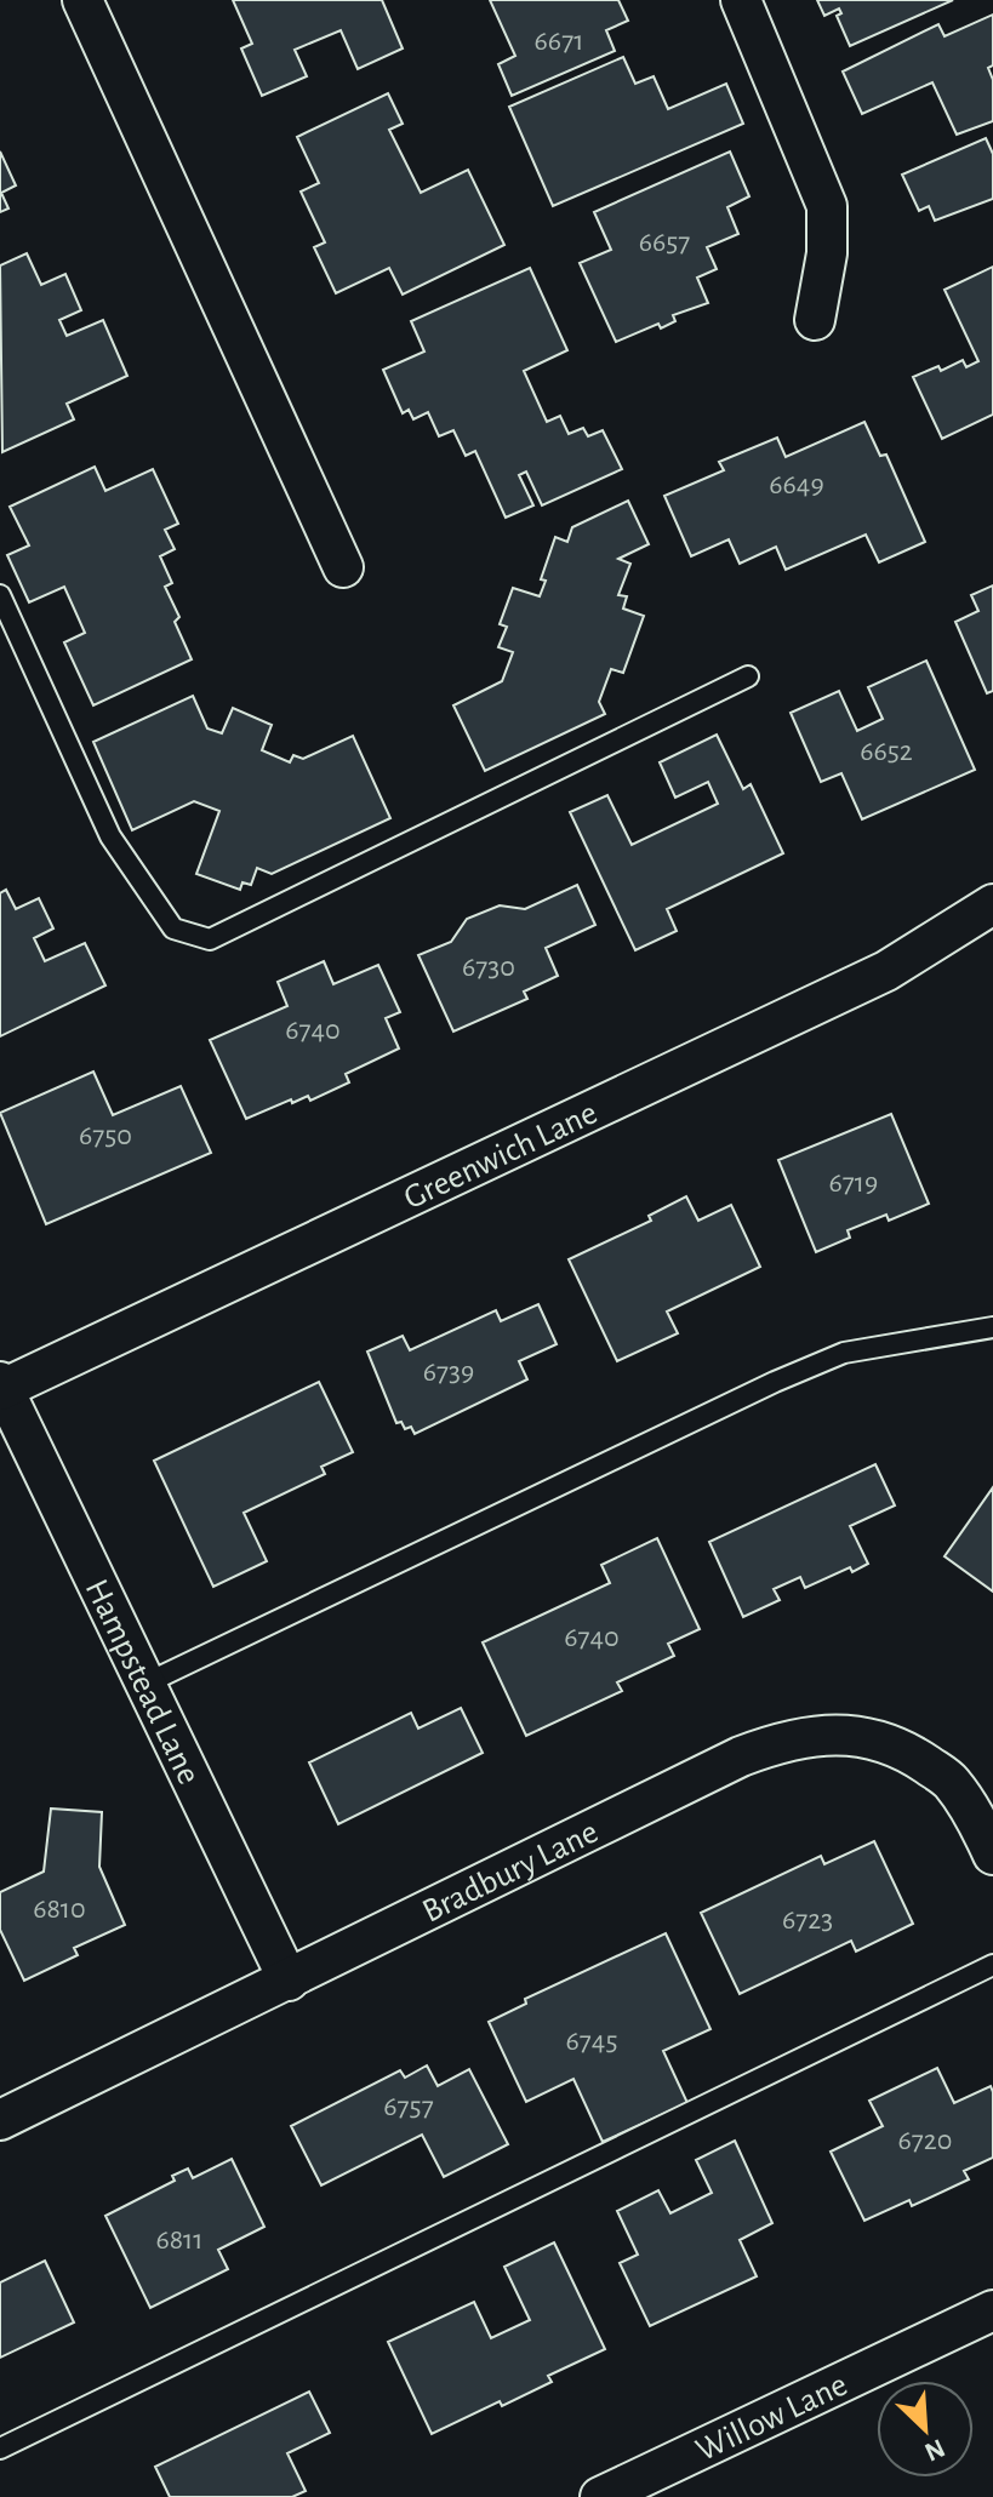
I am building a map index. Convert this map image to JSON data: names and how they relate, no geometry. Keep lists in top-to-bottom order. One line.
{"streets":{"street":["Greenwich Lane","Hampstead Lane","Bradbury Lane","Willow Lane"]},"crossings":[["Greenwich Lane","Hampstead Lane"],["Hampstead Lane","Bradbury Lane"]],"house_numbers":["6671","6657","6649","6652","6730","6740","6750","6719","6739","6740","6810","6723","6745","6757","6720","6811"],"north":"bottom right"}
